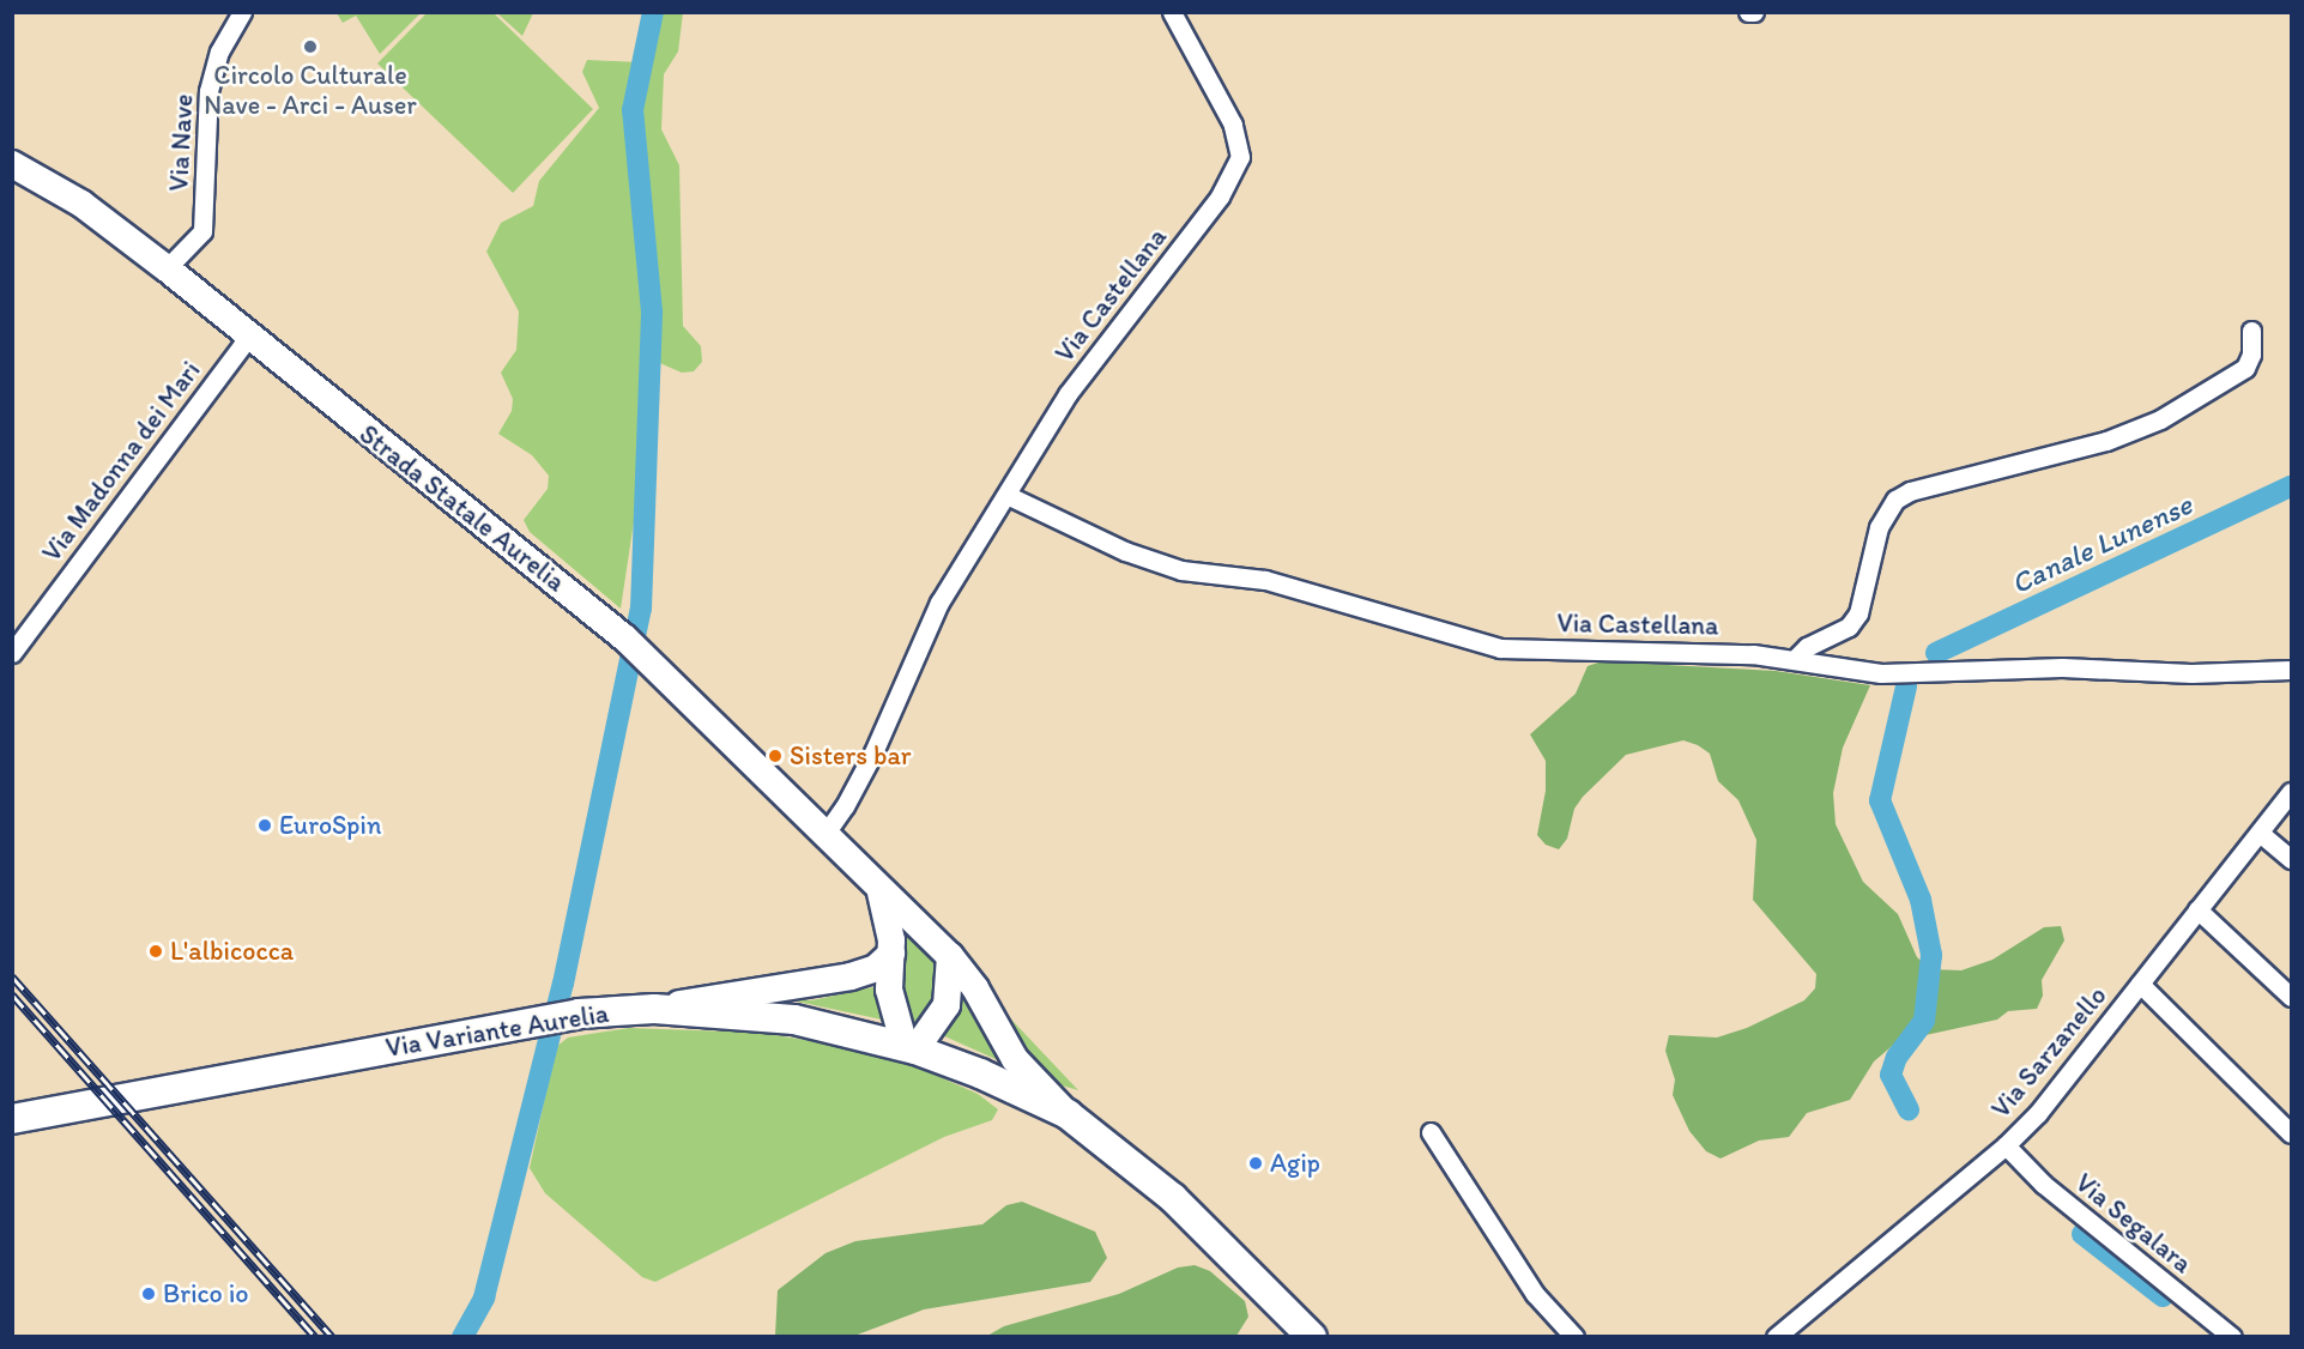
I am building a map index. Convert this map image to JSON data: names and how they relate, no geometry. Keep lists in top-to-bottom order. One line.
{"streets":{"main road":["Strada Statale Aurelia","Via Variante Aurelia"],"street":["Via Nave","Via Castellana","Via Madonna dei Mari","Via Sarzanello","Via Segalara"]},"crossings":[["Via Nave","Strada Statale Aurelia"],["Via Castellana","Strada Statale Aurelia"],["Via Madonna dei Mari","Strada Statale Aurelia"],["Strada Statale Aurelia","Via Variante Aurelia"],["Via Sarzanello","Via Segalara"]],"water":["Canale Lunense"],"places":["Circolo Culturale Nave - Arci - Auser","Sisters bar","EuroSpin","L'albicocca","Agip","Brico io"]}
